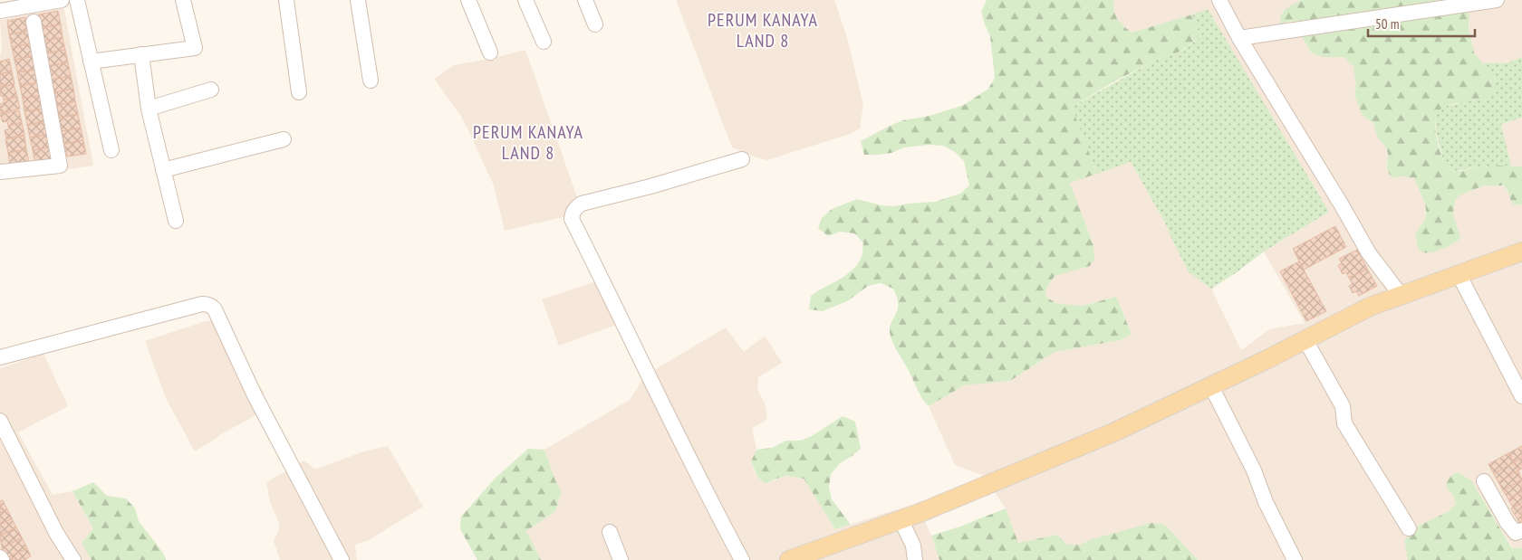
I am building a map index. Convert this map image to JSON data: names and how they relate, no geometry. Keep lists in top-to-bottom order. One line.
{"districts":["PERUM KANAYA LAND 8","PERUM KANAYA LAND 8"],"scale_bar":"50 m"}
